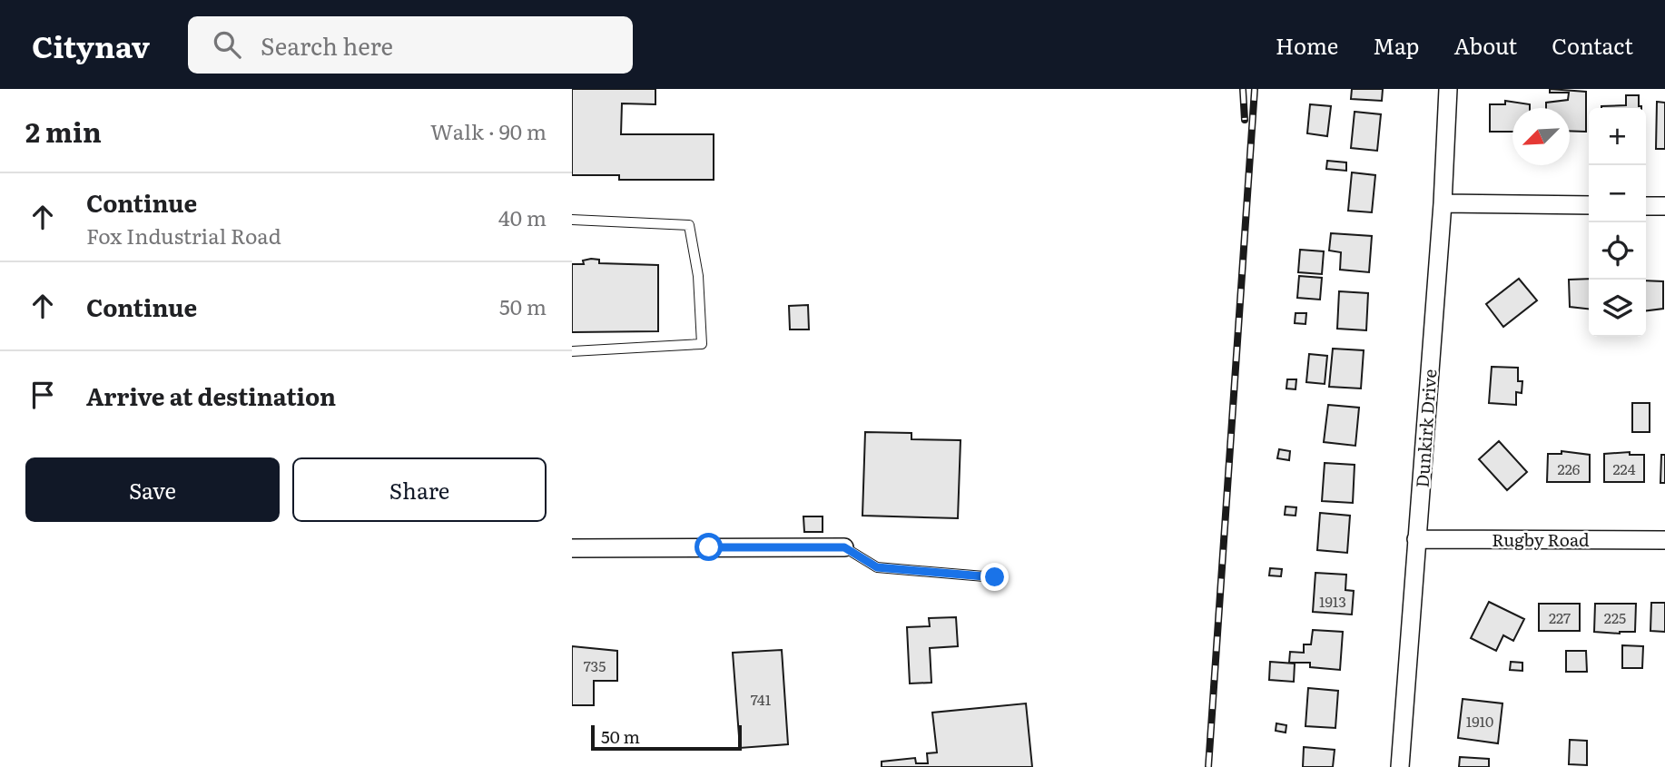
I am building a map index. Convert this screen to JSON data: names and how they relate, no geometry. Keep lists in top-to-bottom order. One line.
{"streets":{"street":["Dunkirk Drive","Rugby Road"]},"crossings":[["Dunkirk Drive","Rugby Road"]],"house_numbers":["226","224","1913","227","225","735","741","1910"],"scale_bar":"50 m","north":"bottom left","page":{"header":"Citynav","search":"Search here","nav":["Home","Map","About","Contact"],"heading":["2 min","Walk · 90 m"],"map_buttons":["+","−"],"list":[["Continue","Fox Industrial Road","40 m"],["Continue","50 m"],"Arrive at destination"],"buttons":["Save","Share"],"scale":"50 m"}}
